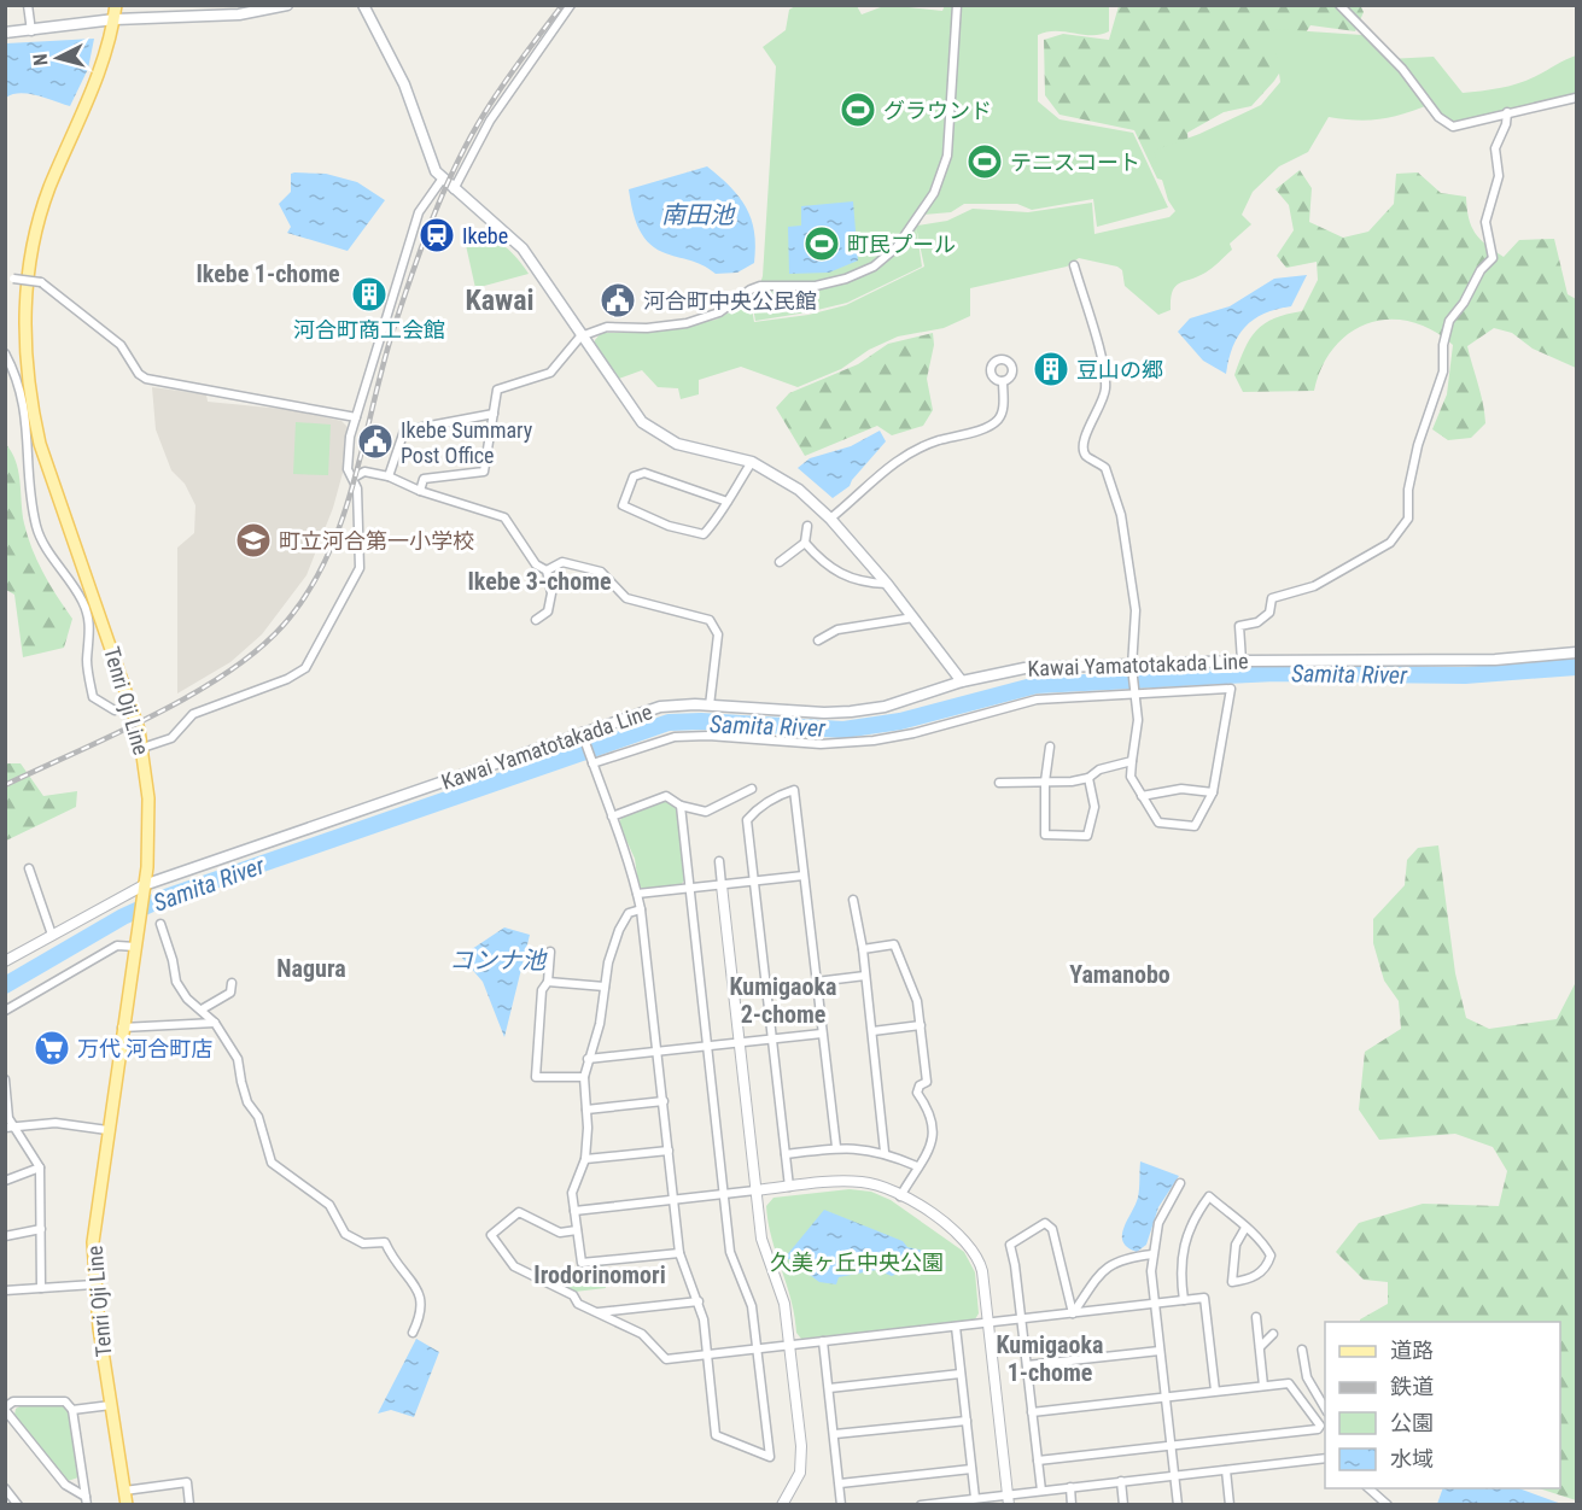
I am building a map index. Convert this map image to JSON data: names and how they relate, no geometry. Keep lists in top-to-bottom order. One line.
{"streets":{"main road":["Kawai Yamatotakada Line","Tenri Oji Line"]},"crossings":[["Kawai Yamatotakada Line","Tenri Oji Line"]],"districts":["Ikebe 1-chome","Kawai","Ikebe 3-chome","Nagura","Yamanobo","Kumigaoka 2-chome","Irodorinomori","Kumigaoka 1-chome"],"water":["南田池","Samita River","コンナ池"],"parks":["久美ヶ丘中央公園"],"places":{"sports":["グラウンド","テニスコート","町民プール"],"station":["Ikebe"],"building":["河合町商工会館","豆山の郷"],"public building":["河合町中央公民館","Ikebe Summary Post Office"],"school or university":["町立河合第一小学校"],"supermarket":["万代 河合町店"]},"legend":["道路","鉄道","公園","水域"],"north":"left"}
